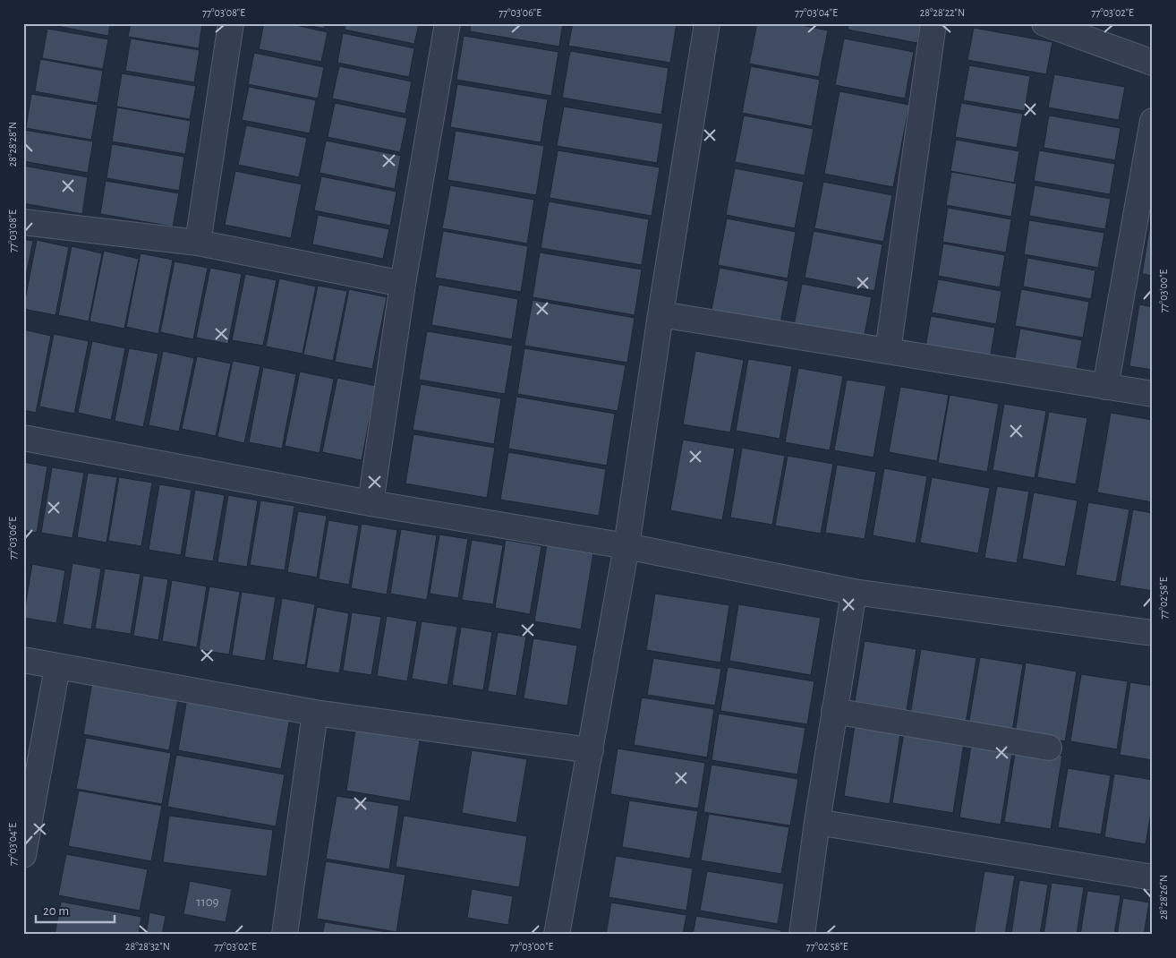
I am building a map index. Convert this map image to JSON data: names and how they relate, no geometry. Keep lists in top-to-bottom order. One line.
{"house_numbers":["1109"],"scale_bar":"20 m","coordinates":["77°03'08\"E","77°03'06\"E","77°03'04\"E","28°28'22\"N","77°03'02\"E","28°28'28\"N","77°03'00\"E","77°02'58\"E","28°28'26\"N","28°28'32\"N"]}
